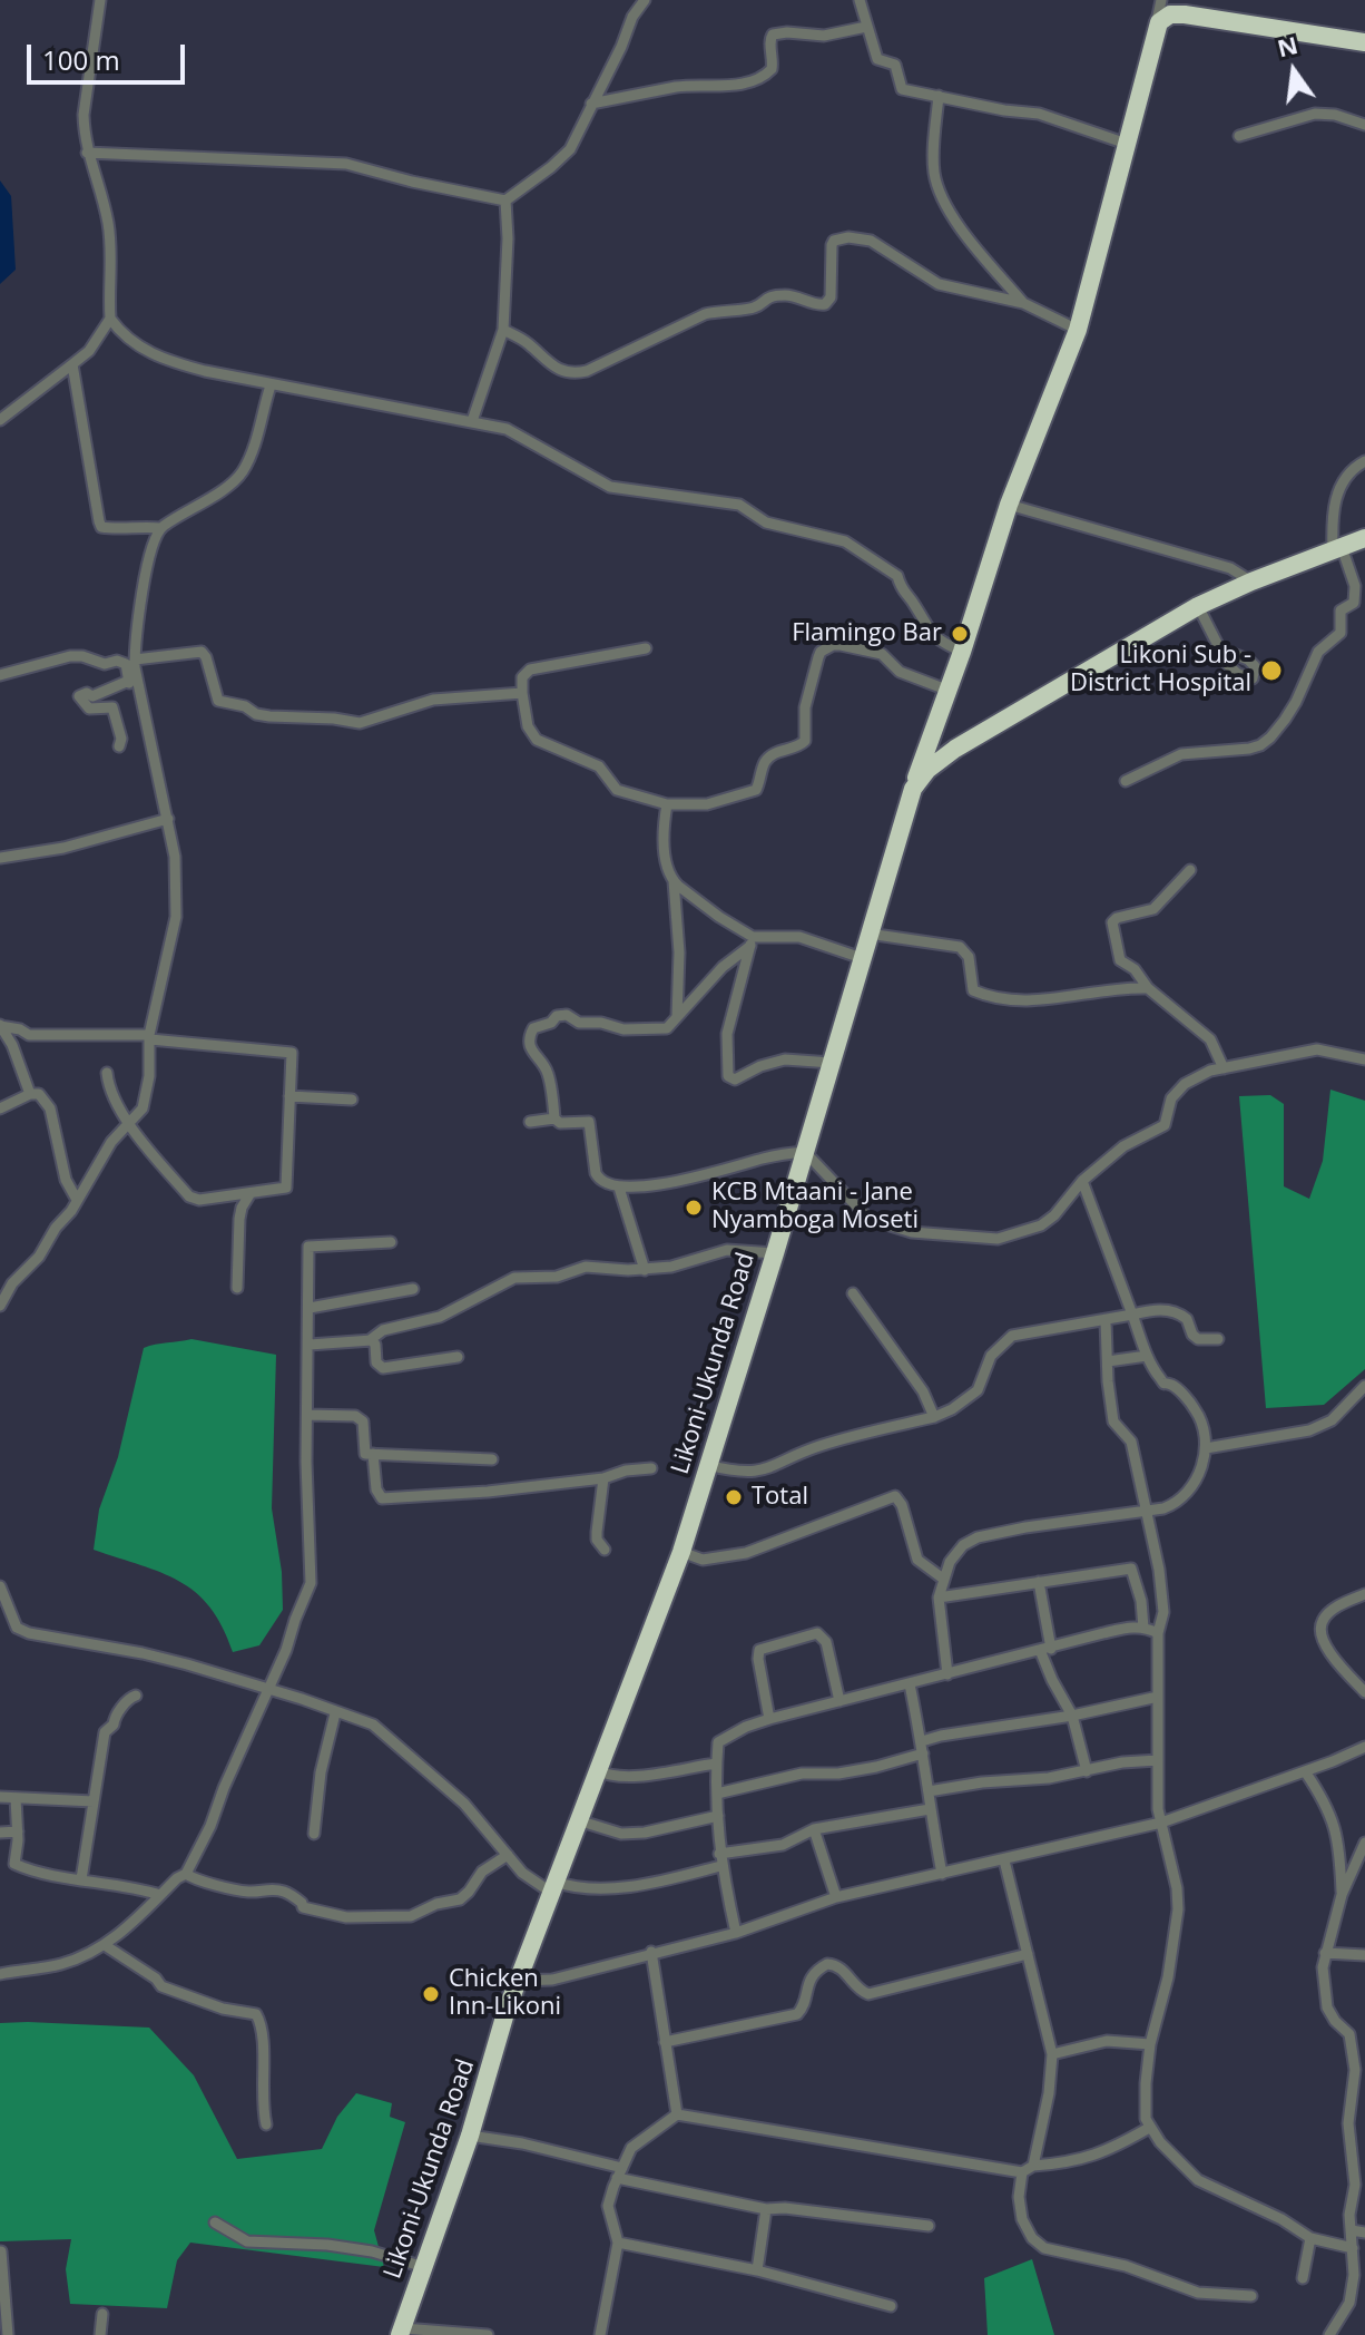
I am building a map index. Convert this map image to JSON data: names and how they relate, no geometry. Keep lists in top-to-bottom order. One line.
{"streets":{"highway":["Likoni-Ukunda Road"]},"places":["Flamingo Bar","Likoni Sub - District Hospital","KCB Mtaani - Jane Nyamboga Moseti","Total","Chicken Inn-Likoni"],"scale_bar":"100 m","north":"top"}
